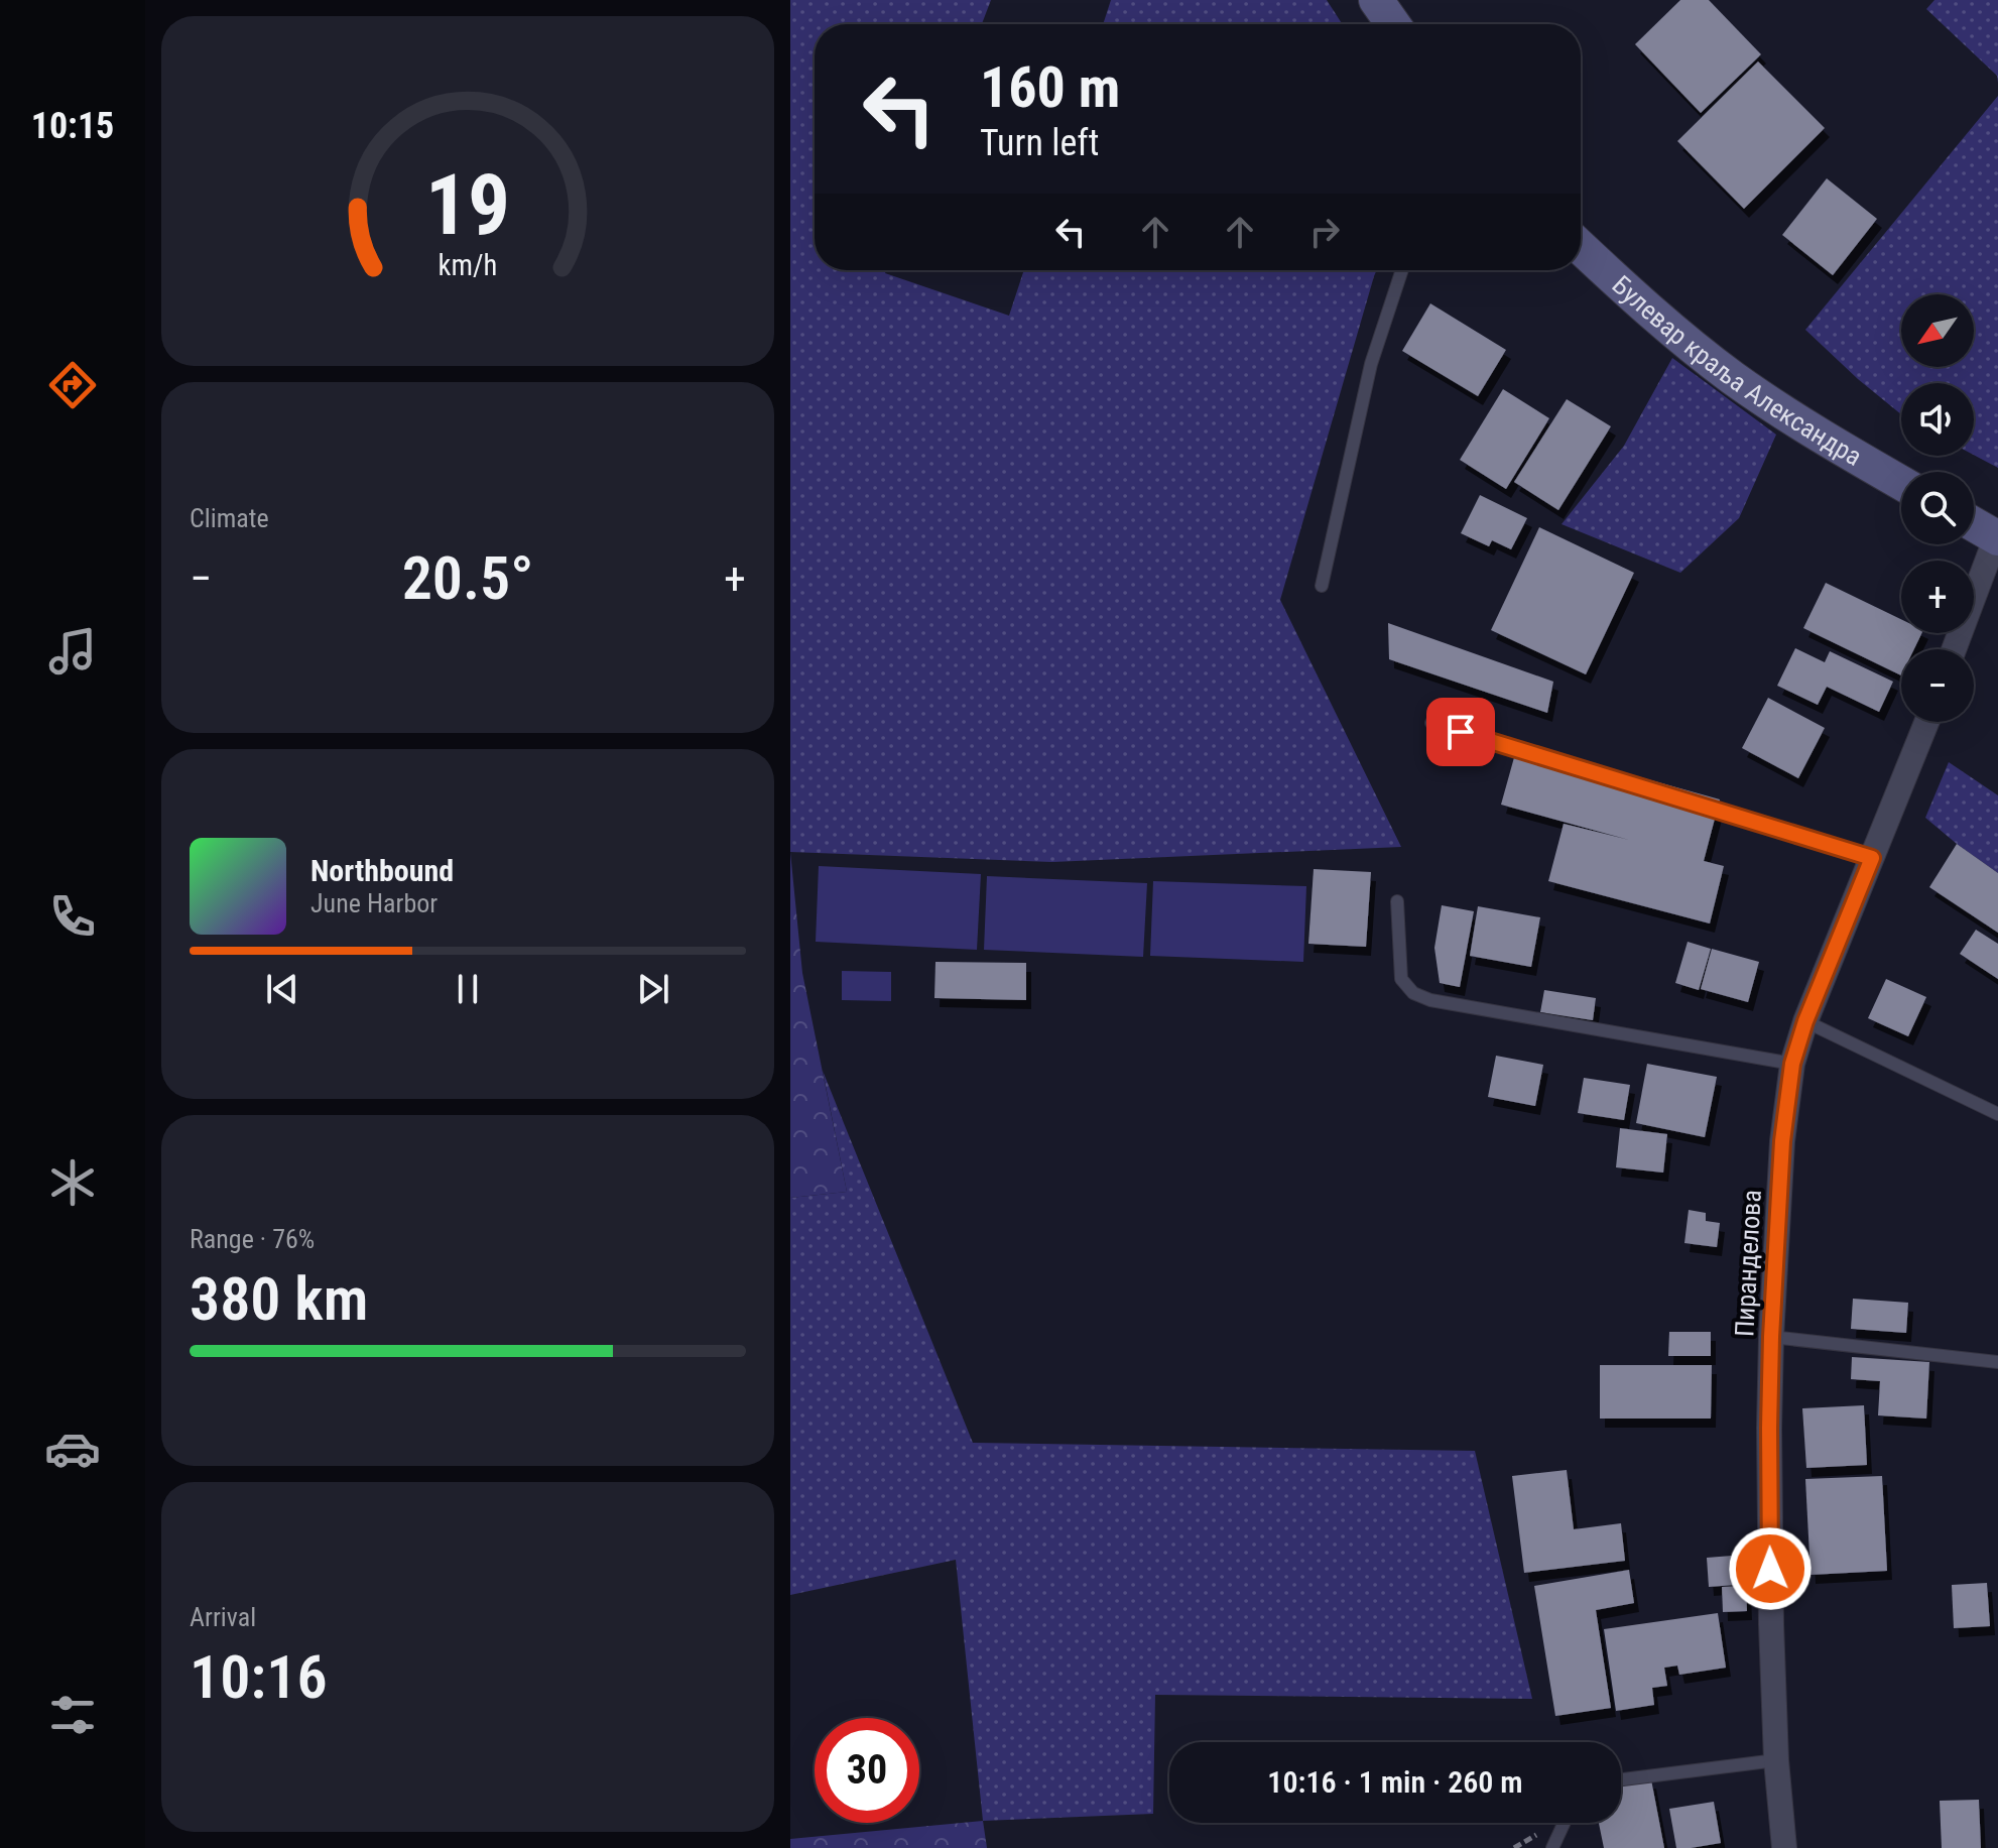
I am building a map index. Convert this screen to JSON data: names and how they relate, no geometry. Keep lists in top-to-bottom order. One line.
{"streets":{"main road":["Булевар краља Александра"],"street":["Пиранделова"]},"north":"bottom left","page":{"tabs":"10:15","turn":["160 m","Turn left"],"map_buttons":["+","−"],"tile":["Climate",["Range · 76%","380 km"],["Arrival","10:16"]],"heat":["−","20.5°","+"],"song":["Northbound","June Harbor"],"limit":"30","trip":"10:16 · 1 min · 260 m","gauge":["19","km/h"]}}
